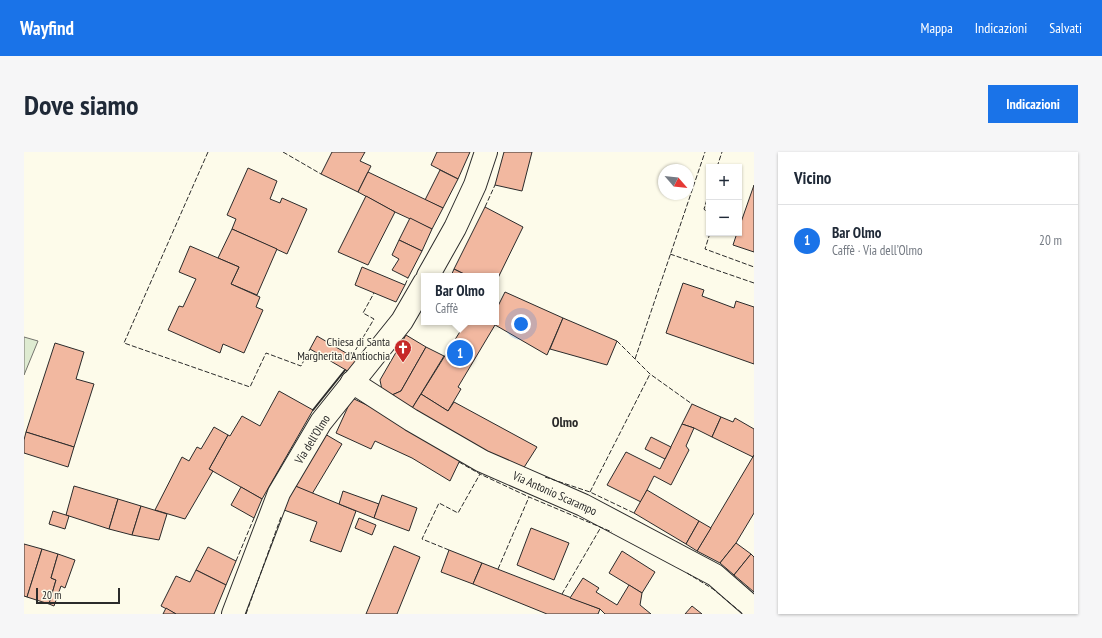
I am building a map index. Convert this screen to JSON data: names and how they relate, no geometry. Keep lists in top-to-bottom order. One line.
{"streets":{"street":["Via dell’Olmo","Via Antonio Scarampo"]},"crossings":[["Via dell’Olmo","Via Antonio Scarampo"]],"districts":["Olmo"],"places":{"church":["Chiesa di Santa Margherita d'Antiochia"]},"scale_bar":"20 m","north":"bottom right","page":{"header":"Wayfind","nav":["Mappa","Indicazioni","Salvati"],"buttons":"Indicazioni","title":"Dove siamo","heading":"Vicino","map_buttons":["+","−"],"list":[{"mark":"1","name":"Bar Olmo","note":"Caffè · Via dell’Olmo","value":"20 m"}],"popup":["Bar Olmo","Caffè"],"pins":"1","scale":"20 m"}}
